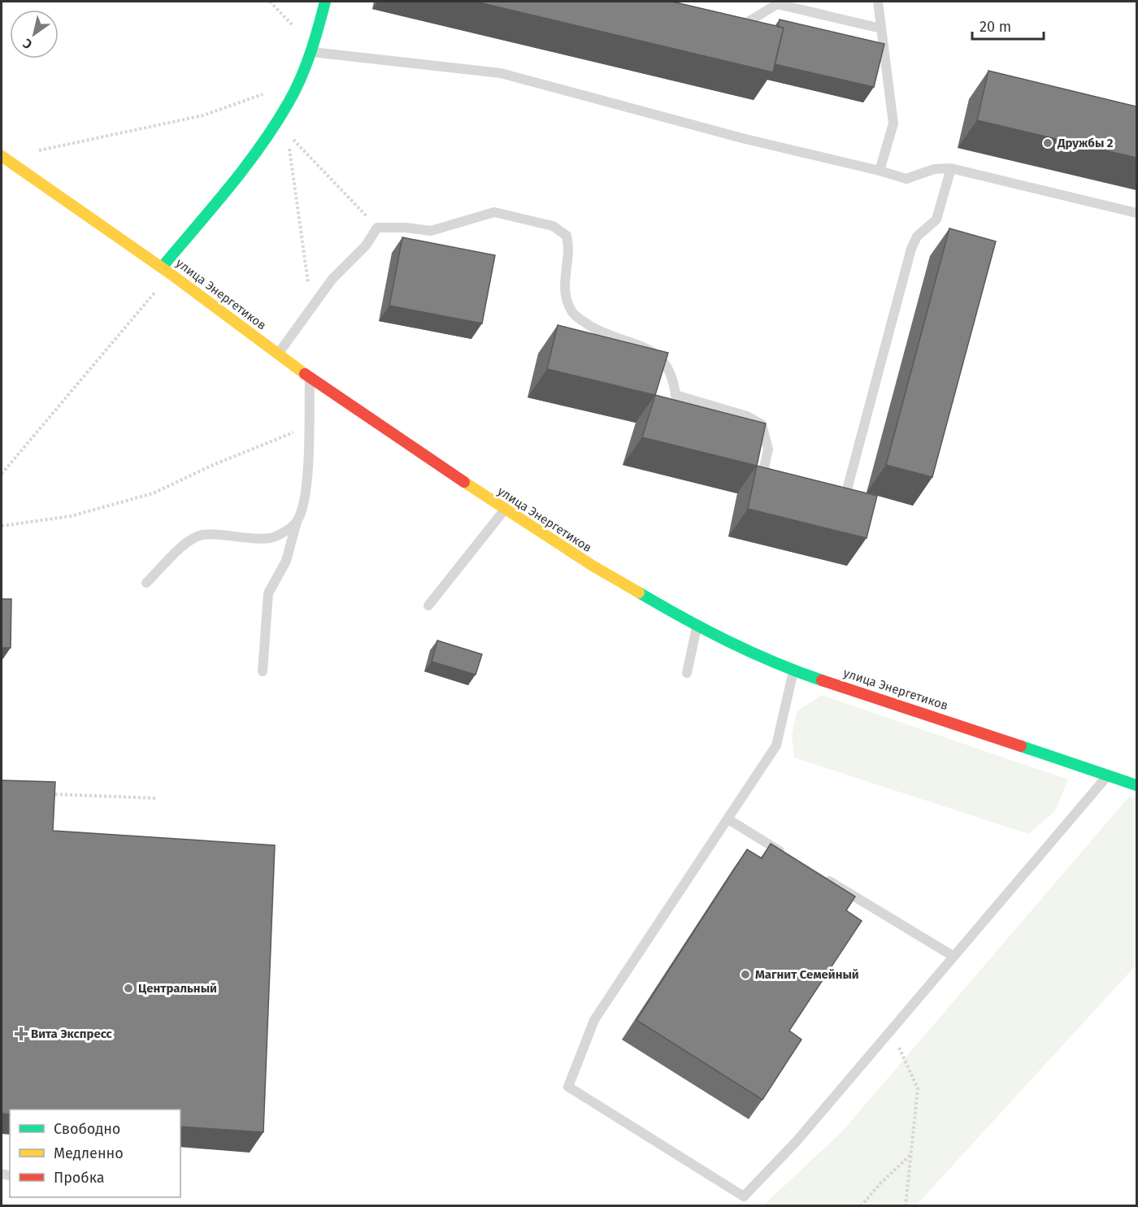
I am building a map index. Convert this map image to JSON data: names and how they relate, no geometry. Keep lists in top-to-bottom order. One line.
{"streets":{"street":["улица Энергетиков"]},"places":{"other":["Дружбы 2","Магнит Семейный","Центральный"],"health":["Вита Экспресс"]},"legend":["Свободно","Медленно","Пробка"],"scale_bar":"20 m","north":"bottom left"}
